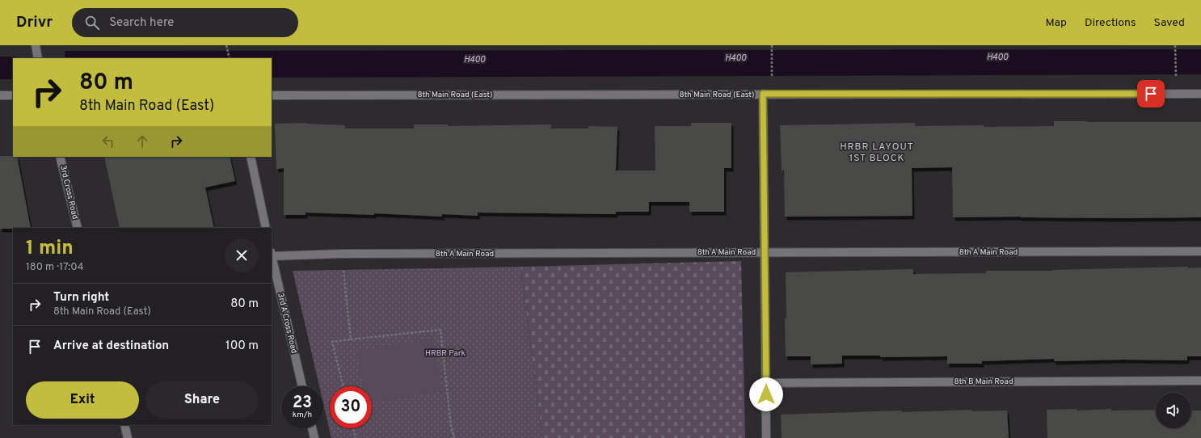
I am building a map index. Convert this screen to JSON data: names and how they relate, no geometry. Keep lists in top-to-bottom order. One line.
{"streets":{"street":["8th Main Road (East)","3rd Cross Road","8th A Main Road","3rd A Cross Road","8th B Main Road"]},"crossings":[["8th A Main Road","3rd A Cross Road"]],"districts":["HRBR LAYOUT 1ST BLOCK"],"water":["H400"],"parks":["HRBR Park"],"page":{"header":"Drivr","search":"Search here","nav":["Map","Directions","Saved"],"turn":["80 m","8th Main Road (East)"],"heading":["1 min","180 m · 17:04"],"list":[{"name":"Turn right","note":"8th Main Road (East)","value":"80 m"},{"name":"Arrive at destination","value":"100 m"}],"buttons":["Exit","Share"],"speed":"23 km/h","limit":"30"}}
